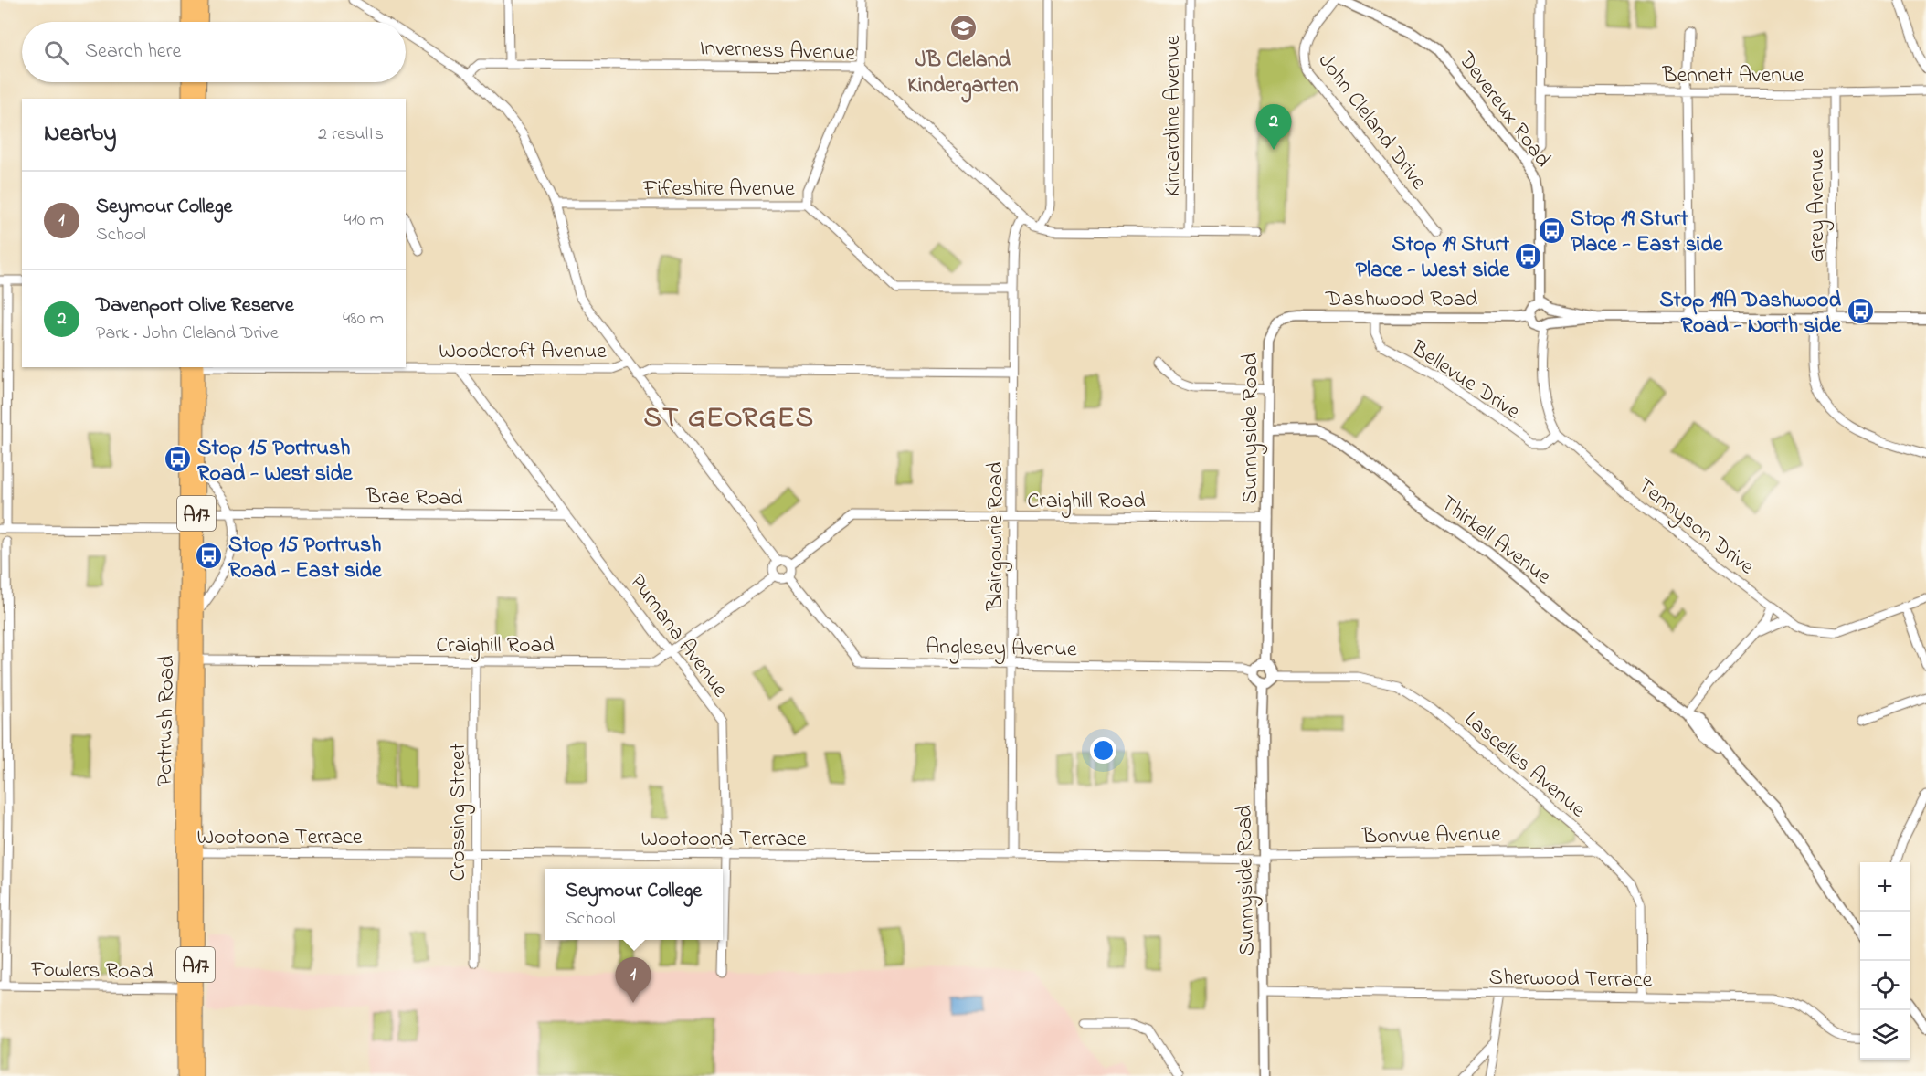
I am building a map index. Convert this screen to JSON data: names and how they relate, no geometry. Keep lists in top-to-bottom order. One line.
{"streets":{"highway":["A17","Portrush Road"],"street":["Inverness Avenue","Bennett Avenue","Devereux Road","Kincardine Avenue","John Cleland Drive","Fifeshire Avenue","Grey Avenue","Dashwood Road","Woodcroft Avenue","Bellevue Drive","Sunnyside Road","Brae Road","Craighill Road","Tennyson Drive","Blairgowrie Road","Thirkell Avenue","Purnana Avenue","Anglesey Avenue","Lascelles Avenue","Crossing Street","Bonvue Avenue","Wootoona Terrace","Fowlers Road","Sherwood Terrace"]},"crossings":[["Inverness Avenue","Kincardine Avenue"],["Inverness Avenue","Blairgowrie Road"],["Bennett Avenue","Grey Avenue"],["Devereux Road","Dashwood Road"],["Devereux Road","Tennyson Drive"],["Fifeshire Avenue","Blairgowrie Road"],["Dashwood Road","Bellevue Drive"],["Dashwood Road","Sunnyside Road"],["Dashwood Road","Tennyson Drive"],["Woodcroft Avenue","Purnana Avenue"],["Bellevue Drive","Tennyson Drive"],["Sunnyside Road","Craighill Road"],["Sunnyside Road","Thirkell Avenue"],["Sunnyside Road","Anglesey Avenue"],["Sunnyside Road","Lascelles Avenue"],["Sunnyside Road","Bonvue Avenue"],["Sunnyside Road","Wootoona Terrace"],["Sunnyside Road","Sherwood Terrace"],["Brae Road","Purnana Avenue"],["Brae Road","Portrush Road"],["Craighill Road","Blairgowrie Road"],["Craighill Road","Purnana Avenue"],["Craighill Road","Anglesey Avenue"],["Craighill Road","Portrush Road"],["Craighill Road","Crossing Street"],["Blairgowrie Road","Anglesey Avenue"],["Blairgowrie Road","Wootoona Terrace"],["Purnana Avenue","Wootoona Terrace"],["Anglesey Avenue","Lascelles Avenue"],["Portrush Road","Wootoona Terrace"],["Portrush Road","Fowlers Road"],["Lascelles Avenue","Bonvue Avenue"],["Lascelles Avenue","Sherwood Terrace"],["Crossing Street","Wootoona Terrace"],["Bonvue Avenue","Wootoona Terrace"]],"districts":["ST GEORGES"],"places":{"school or university":["JB Cleland Kindergarten"],"bus stop":["Stop 19 Sturt Place - East side","Stop 19 Sturt Place - West side","Stop 19A Dashwood Road - North side","Stop 15 Portrush Road - West side","Stop 15 Portrush Road - East side"]},"page":{"search":"Search here","heading":["Nearby","2 results"],"pins":["2","1"],"list":[{"mark":"1","name":"Seymour College","note":"School","value":"410 m"},{"mark":"2","name":"Davenport Olive Reserve","note":"Park · John Cleland Drive","value":"480 m"}],"map_buttons":["+","−"],"popup":["Seymour College","School"]}}
